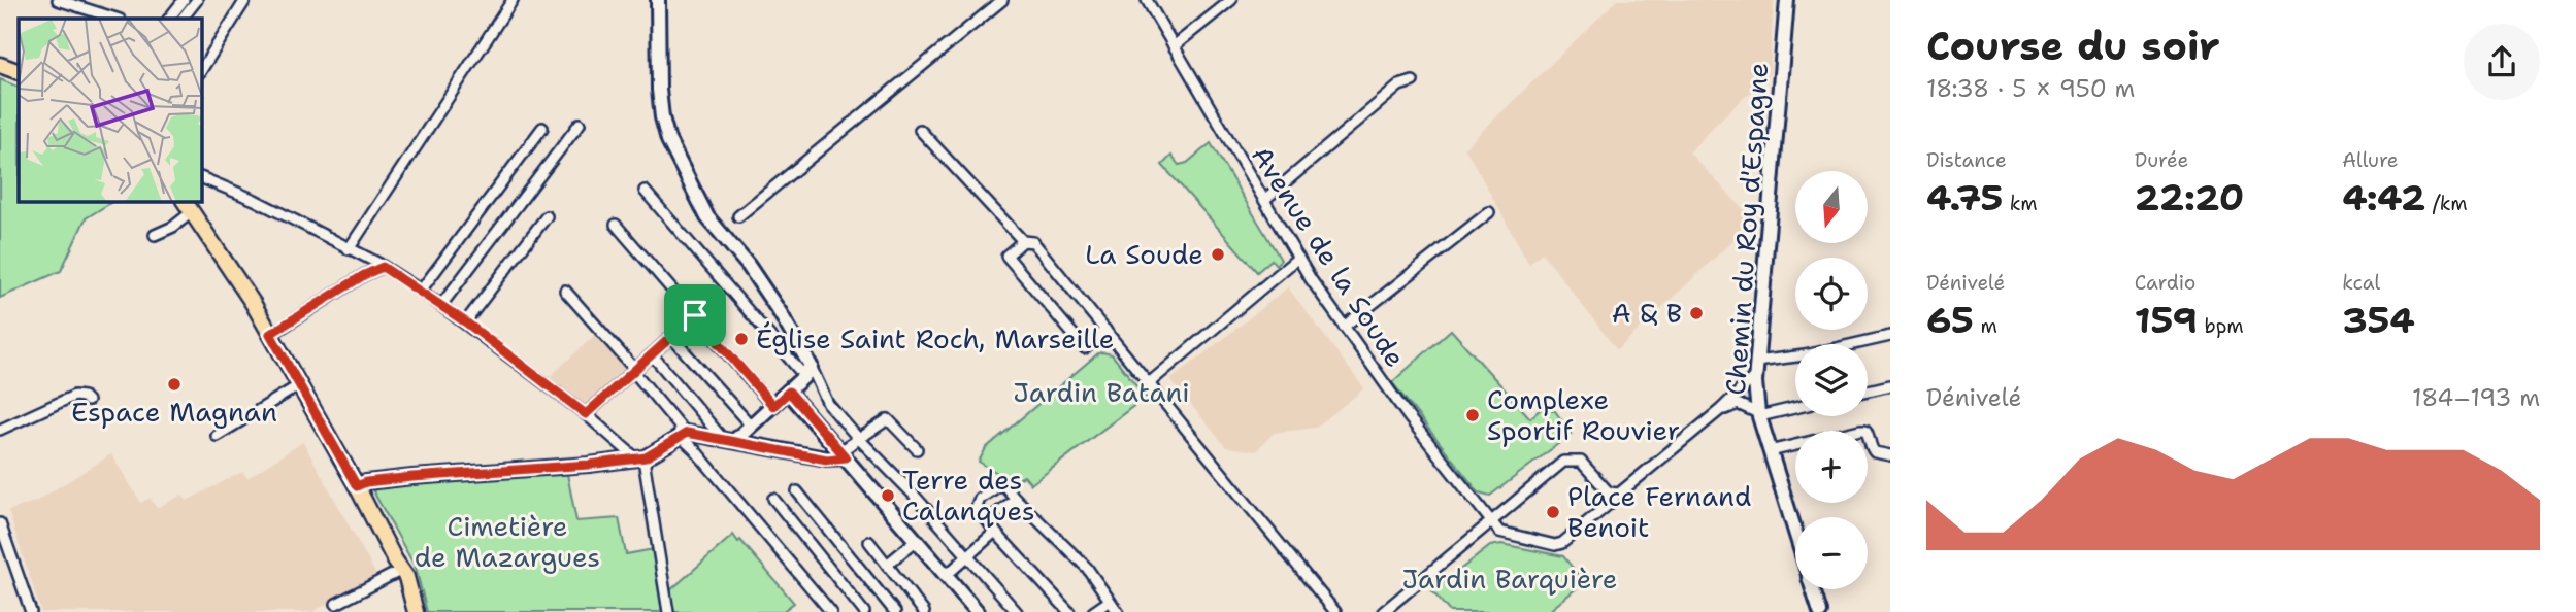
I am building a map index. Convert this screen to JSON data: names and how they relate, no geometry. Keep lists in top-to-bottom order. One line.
{"streets":{"street":["Chemin du Roy d'Espagne","Avenue de la Soude"]},"parks":["Jardin Batani","Cimetière de Mazargues","Jardin Barquière"],"places":["La Soude","A & B","Église Saint Roch, Marseille","Espace Magnan","Complexe Sportif Rouvier","Terre des Calanques","Place Fernand Benoit"],"north":"bottom","page":{"heading":["Course du soir","18:38 · 5 × 950 m"],"stats":[["Distance","4.75 km"],["Durée","22:20"],["Allure","4:42 /km"],["Dénivelé","65 m"],["Cardio","159 bpm"],["kcal","354"]],"map_buttons":["+","−"],"chart":["Dénivelé","184–193 m"]}}
